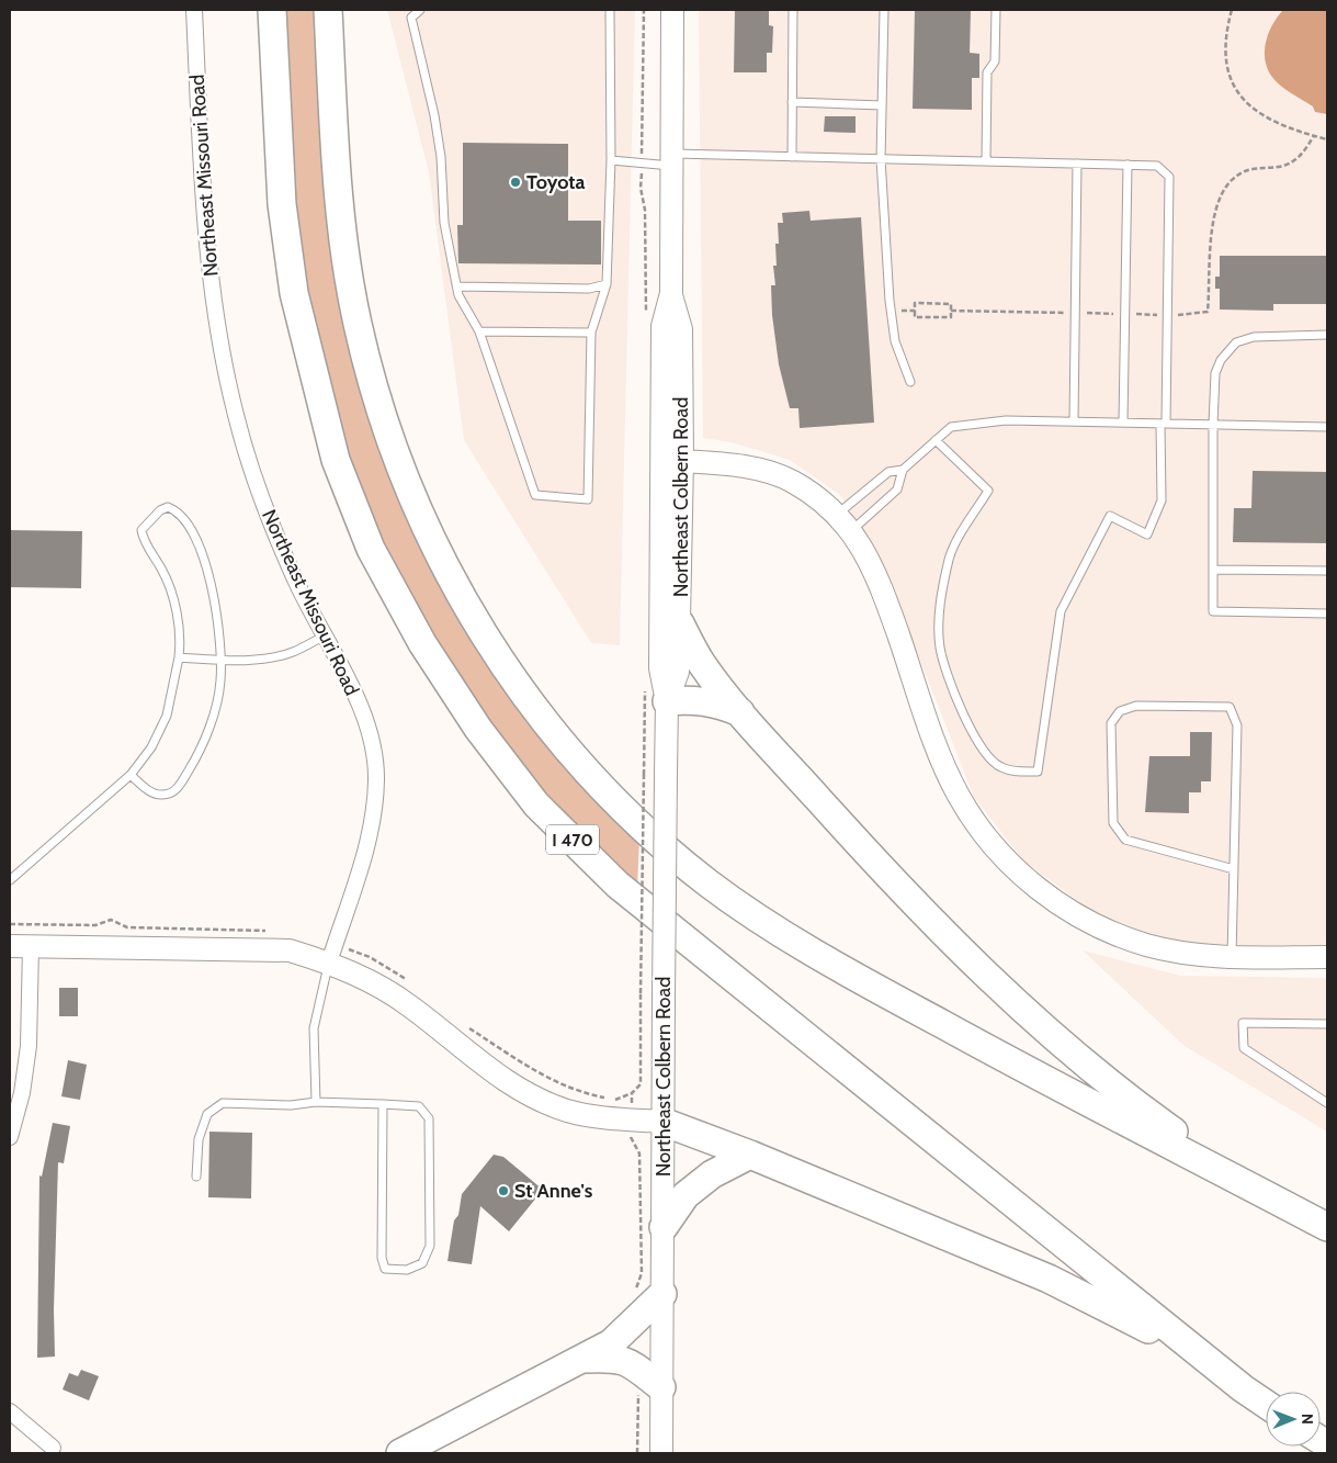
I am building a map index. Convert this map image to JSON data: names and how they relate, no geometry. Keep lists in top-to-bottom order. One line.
{"streets":{"highway":["I 470"],"main road":["Northeast Colbern Road"],"street":["Northeast Missouri Road"]},"places":["Toyota","St Anne's"],"north":"right"}
